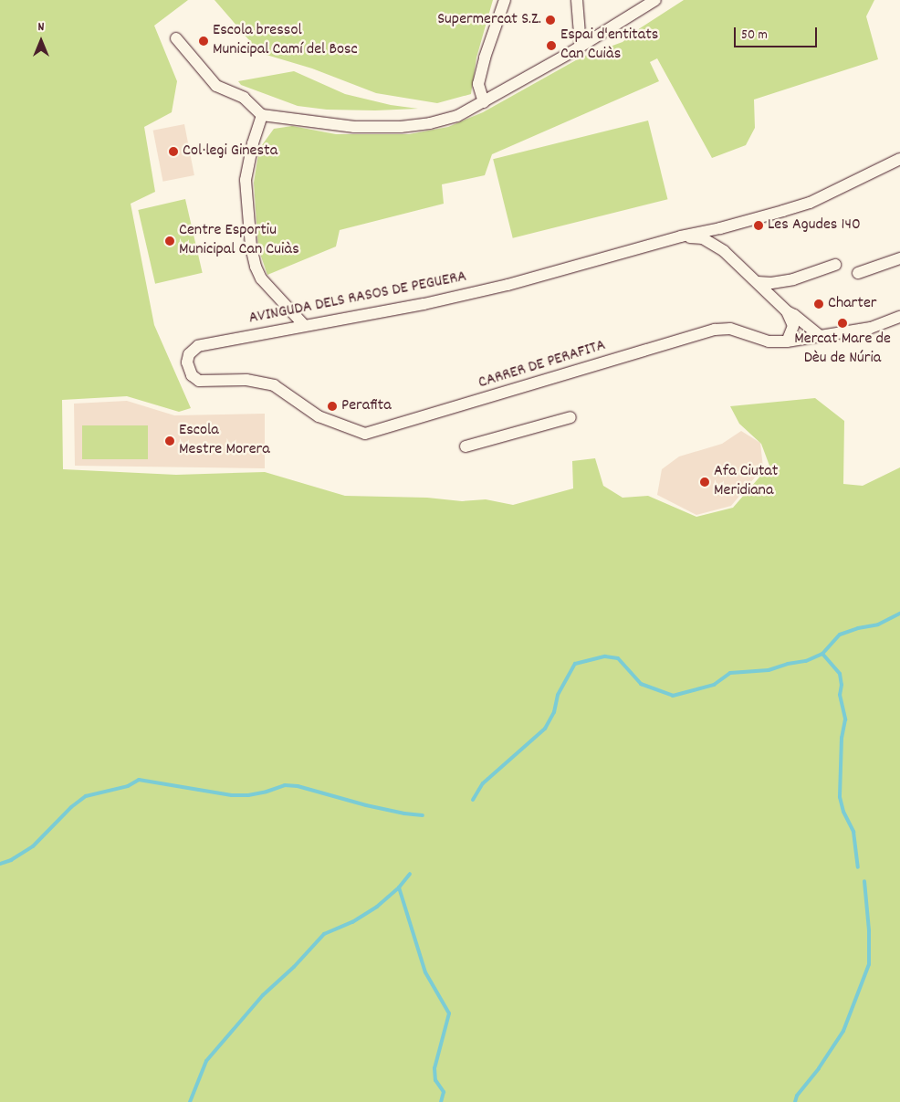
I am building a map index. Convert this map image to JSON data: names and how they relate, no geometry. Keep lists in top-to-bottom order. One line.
{"streets":{"street":["AVINGUDA DELS RASOS DE PEGUERA","CARRER DE PERAFITA"]},"crossings":[["AVINGUDA DELS RASOS DE PEGUERA","CARRER DE PERAFITA"]],"places":["Supermercat S.Z.","Escola bressol Municipal Camí del Bosc","Espai d'entitats Can Cuiàs","Col·legi Ginesta","Les Agudes 140","Centre Esportiu Municipal Can Cuiàs","Charter","Mercat Mare de Dèu de Núria","Perafita","Escola Mestre Morera","Afa Ciutat Meridiana"],"scale_bar":"50 m","north":"top"}
